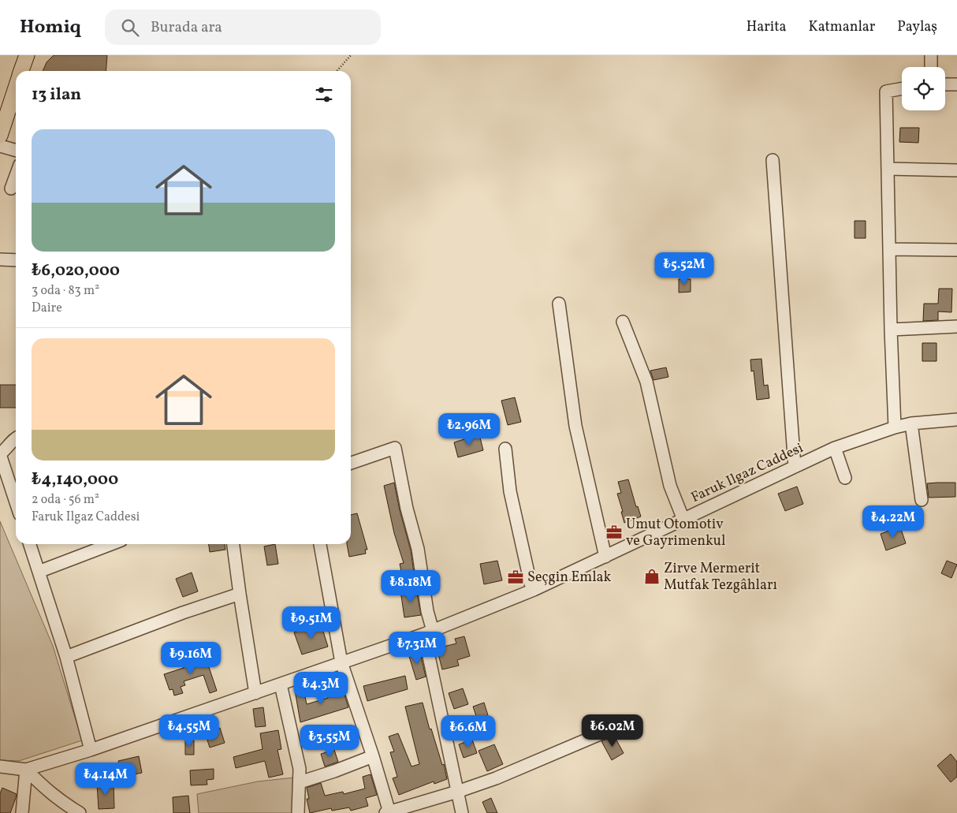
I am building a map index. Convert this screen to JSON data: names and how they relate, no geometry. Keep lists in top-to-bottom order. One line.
{"streets":{"street":["Faruk Ilgaz Caddesi"]},"places":{"office":["Umut Otomotiv ve Gayrimenkul","Seçgin Emlak"],"shop":["Zirve Mermerit Mutfak Tezgâhları"]},"page":{"header":"Homiq","search":"Burada ara","nav":["Harita","Katmanlar","Paylaş"],"heading":"13 ilan","list":[{"name":"₺6,020,000","note":"3 oda · 83 m² · Daire"},{"name":"₺4,140,000","note":"2 oda · 56 m² · Faruk Ilgaz Caddesi"}],"price":["₺5.52M","₺2.96M","₺4.22M","₺8.18M","₺9.51M","₺7.31M","₺9.16M","₺4.3M","₺4.55M","₺6.02M","₺6.6M","₺3.55M","₺4.14M"]}}
